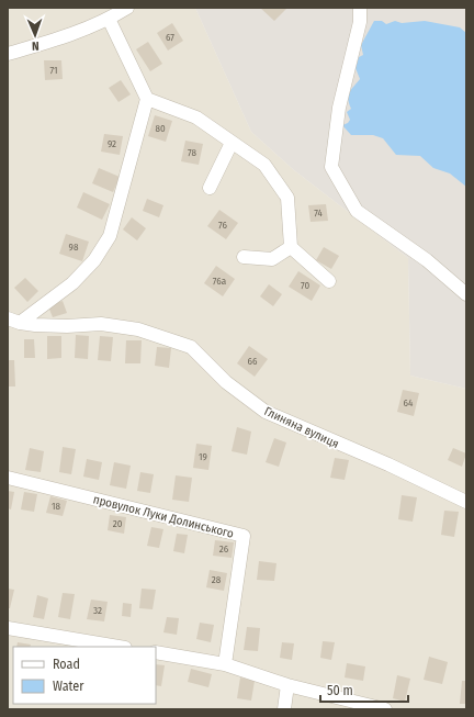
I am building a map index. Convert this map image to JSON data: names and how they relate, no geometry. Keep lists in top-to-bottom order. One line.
{"streets":{"street":["Глиняна вулиця","провулок Луки Долинського"]},"house_numbers":["67","71","80","92","78","74","76","98","76а","70","66","64","19","18","20","26","28","32"],"legend":["Road","Water"],"scale_bar":"50 m","north":"bottom"}
